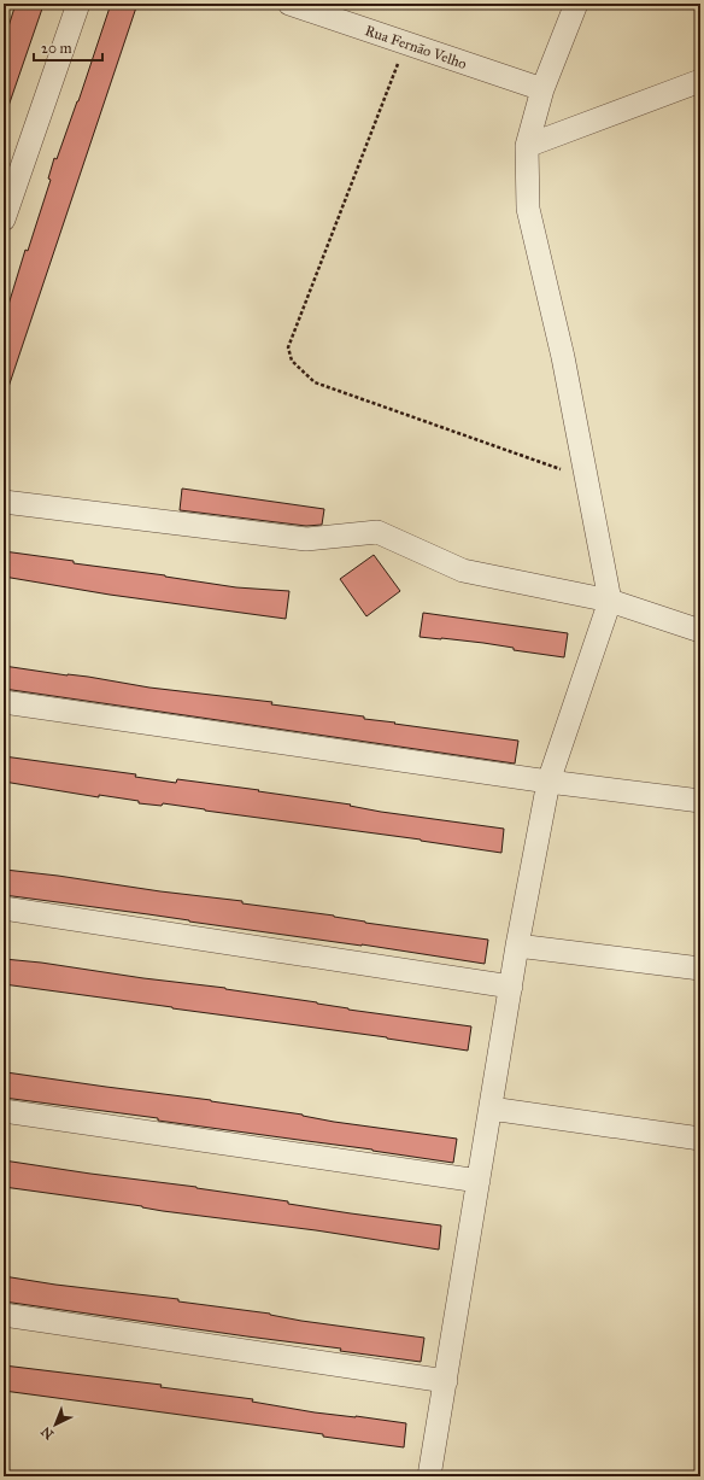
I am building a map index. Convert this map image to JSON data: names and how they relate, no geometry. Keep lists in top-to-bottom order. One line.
{"streets":{"street":["Rua Fernão Velho"]},"scale_bar":"20 m","north":"bottom left"}
